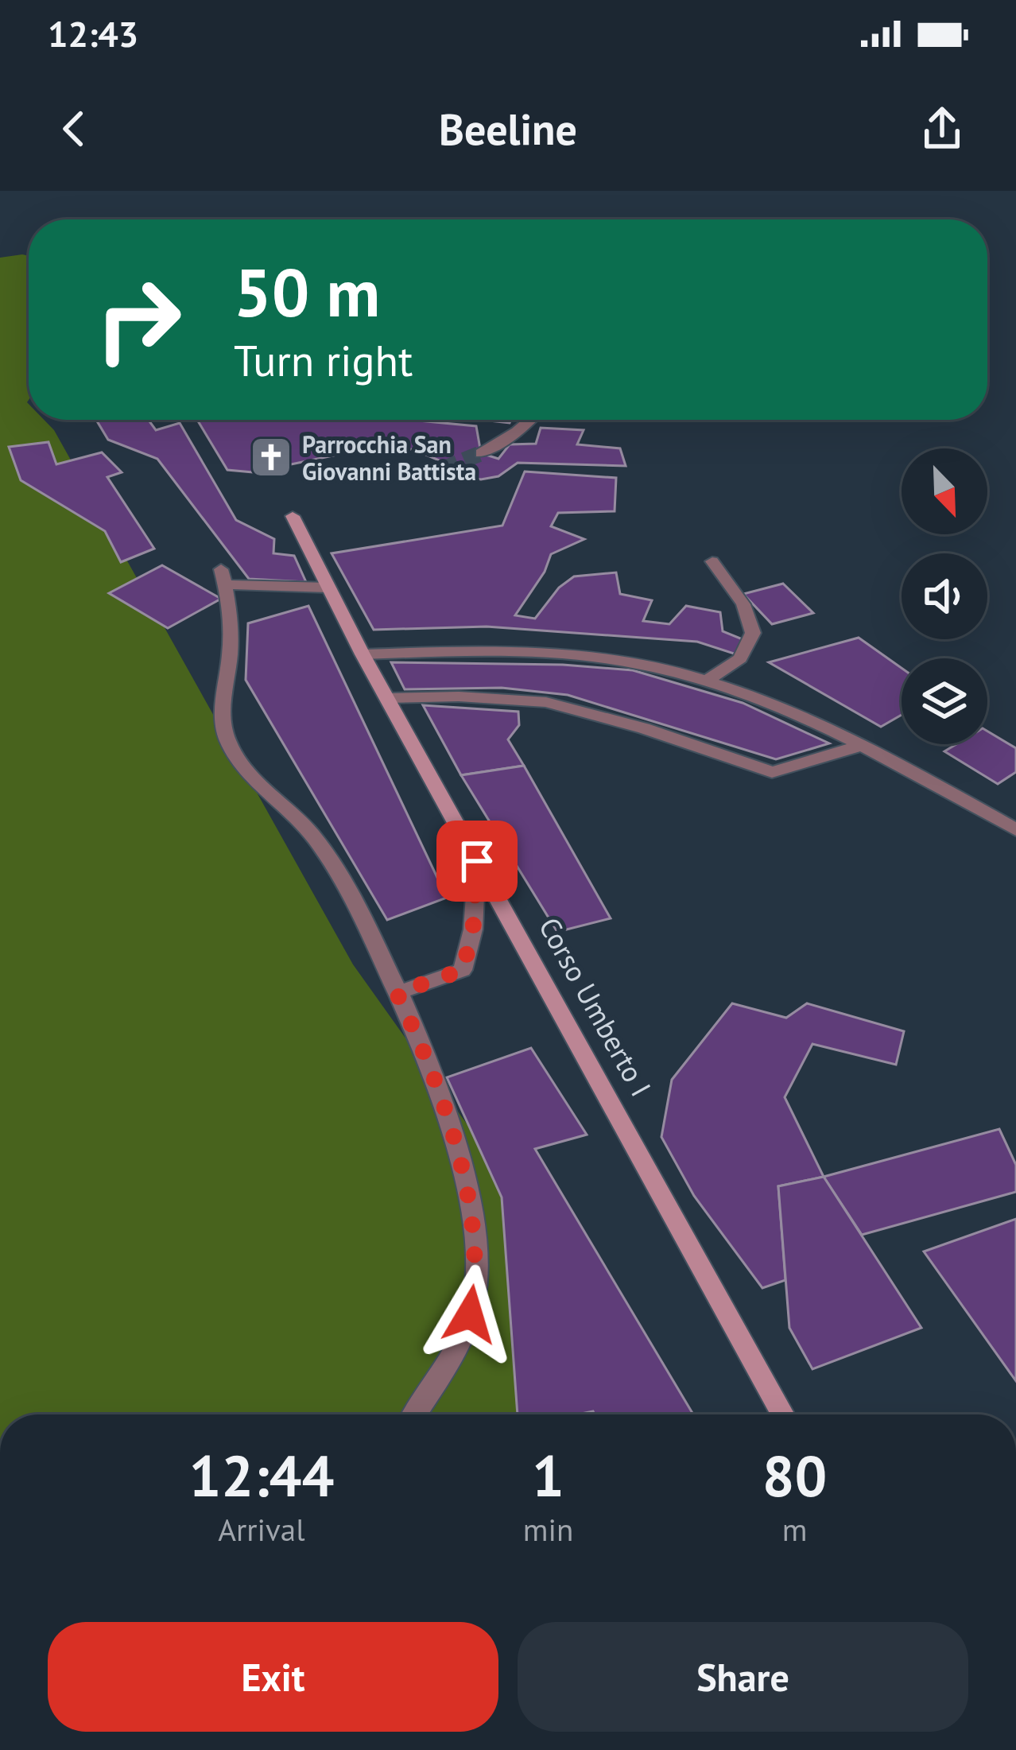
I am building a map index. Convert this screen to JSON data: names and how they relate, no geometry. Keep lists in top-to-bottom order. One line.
{"streets":{"street":["Corso Umberto I"]},"places":{"church":["Parrocchia San Giovanni Battista"]},"north":"bottom right","page":{"status":"12:43","header":"Beeline","turn":["50 m","Turn right"],"eta":["12:44","Arrival","1","min","80","m"],"buttons":["Exit","Share"]}}
